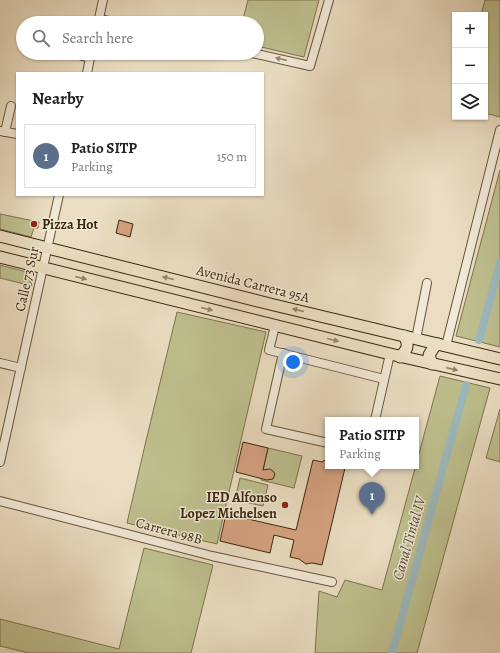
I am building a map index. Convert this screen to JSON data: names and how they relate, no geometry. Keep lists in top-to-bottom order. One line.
{"streets":{"main road":["Avenida Carrera 95A"],"street":["Calle 73 Sur","Carrera 98B"]},"crossings":[["Calle 73 Sur","Avenida Carrera 95A"]],"water":["Canal Tintal IV"],"places":["Pizza Hot","IED Alfonso Lopez Michelsen"],"page":{"map_buttons":["+","−"],"search":"Search here","heading":"Nearby","list":[{"mark":"1","name":"Patio SITP","note":"Parking","value":"150 m"}],"popup":["Patio SITP","Parking"],"pins":"1"}}
